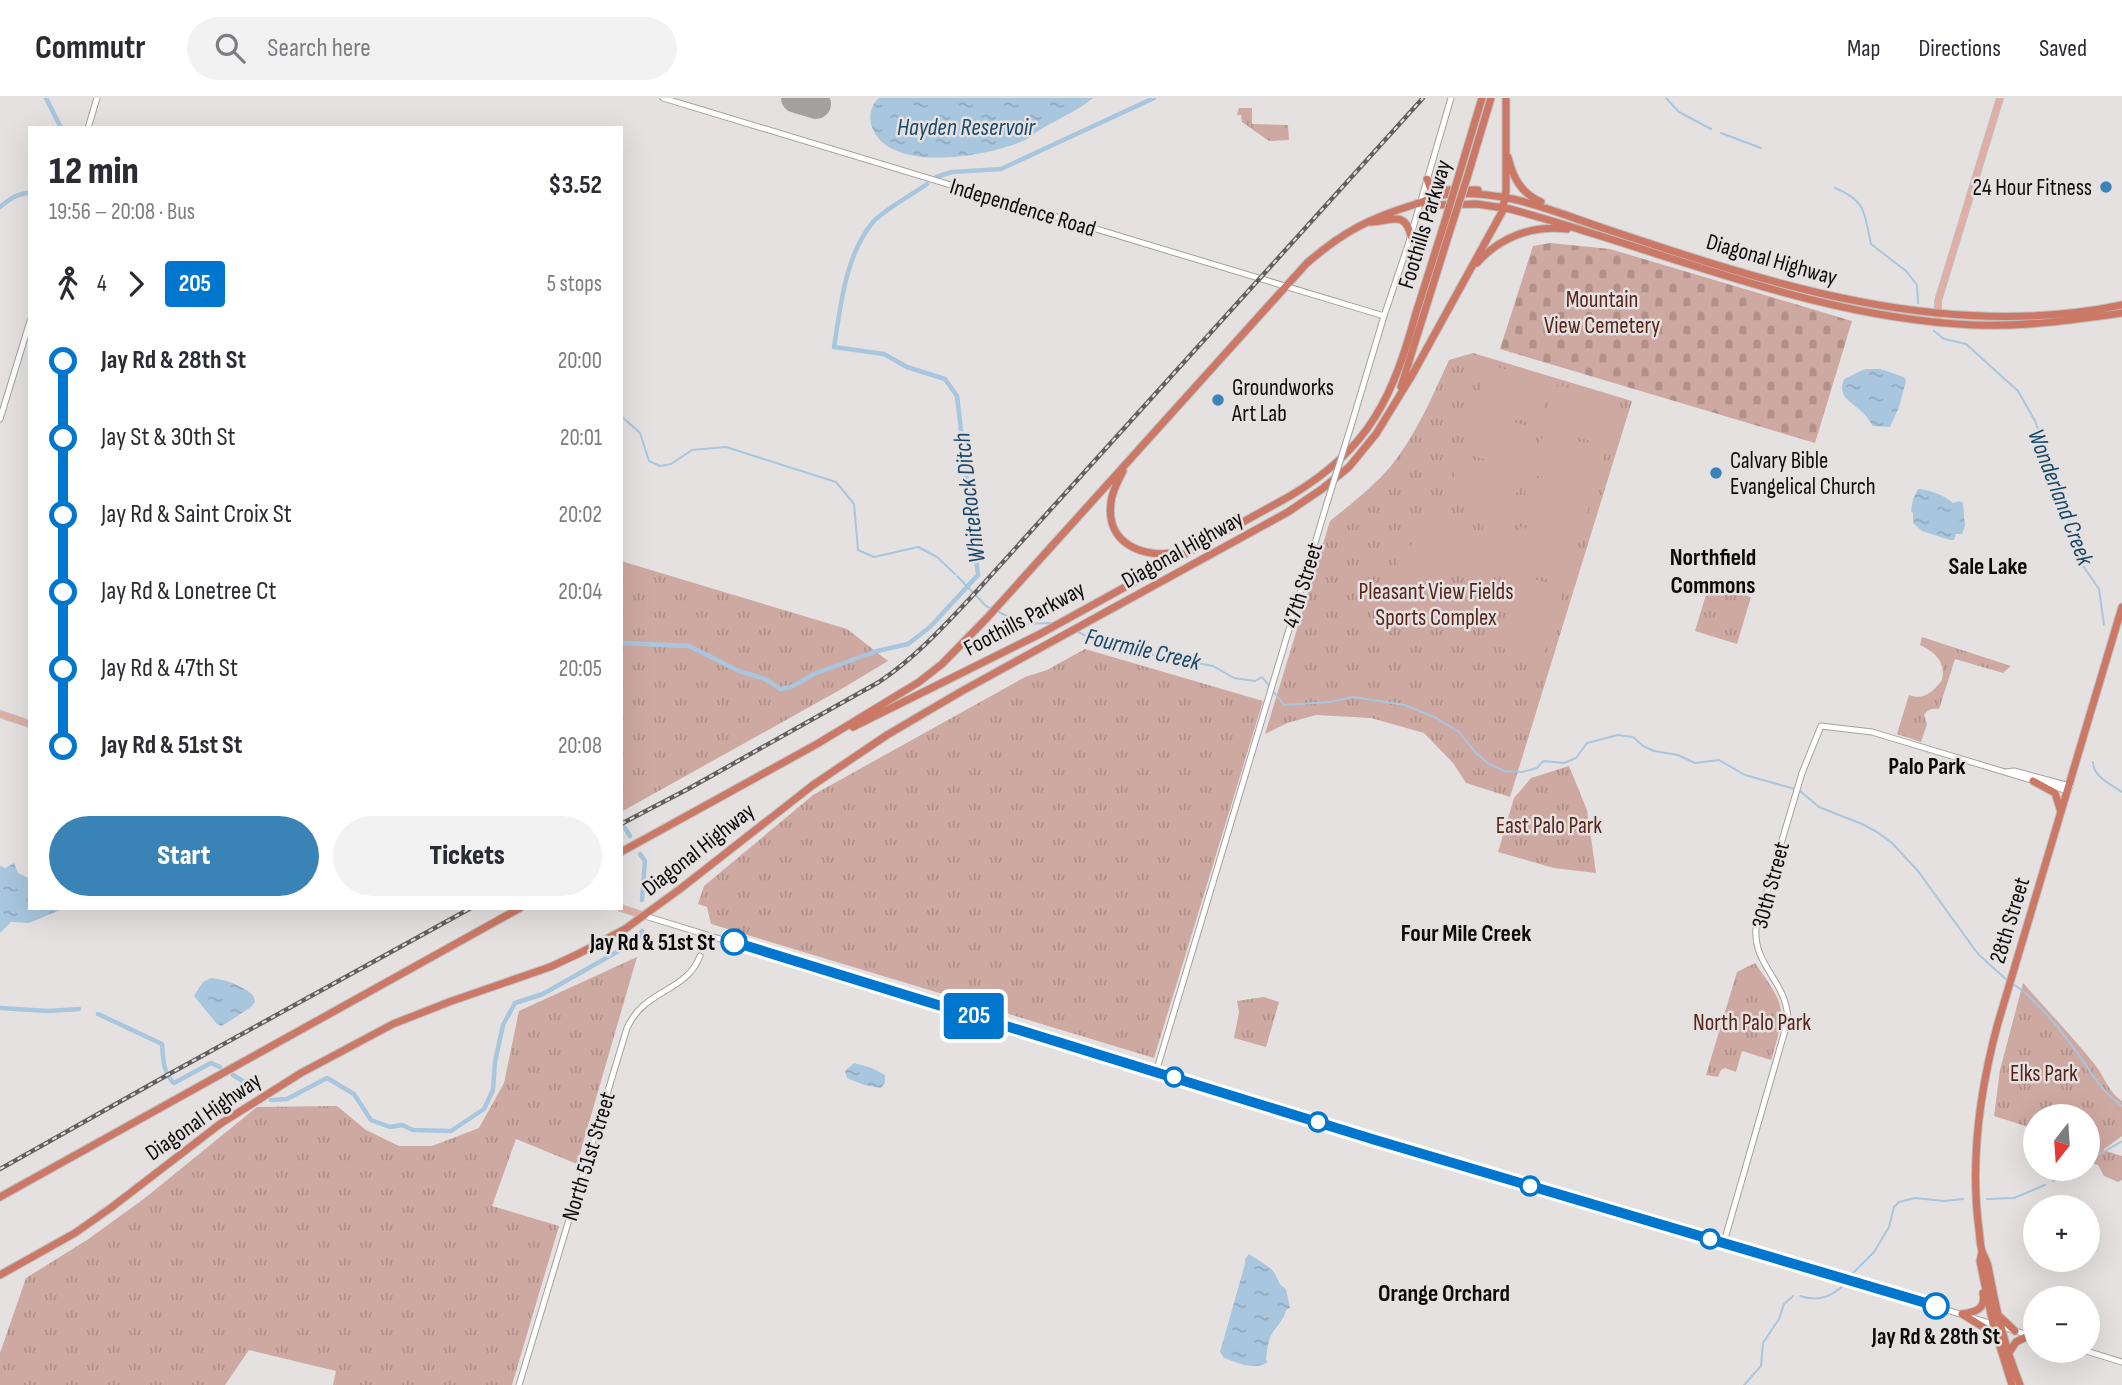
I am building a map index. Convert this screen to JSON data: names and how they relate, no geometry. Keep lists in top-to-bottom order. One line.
{"streets":{"highway":["Foothills Parkway","Diagonal Highway","28th Street"],"street":["Independence Road","47th Street","30th Street","North 51st Street"]},"crossings":[["Independence Road","Diagonal Highway"],["Independence Road","47th Street"],["Foothills Parkway","Diagonal Highway"],["Diagonal Highway","47th Street"]],"districts":["Northfield Commons","Sale Lake","Palo Park","Four Mile Creek","Orange Orchard"],"water":["Hayden Reservoir","Wonderland Creek","WhiteRock Ditch","Fourmile Creek"],"parks":["Mountain View Cemetery","Pleasant View Fields Sports Complex","East Palo Park","North Palo Park","Elks Park"],"places":["24 Hour Fitness","Groundworks Art Lab","Calvary Bible Evangelical Church","Jay Rd & 51st St","Jay Rd & 28th St"],"lines":["bus line 205"],"north":"bottom","page":{"header":"Commutr","search":"Search here","nav":["Map","Directions","Saved"],"on_map":"205","heading":["12 min","19:56 – 20:08 · Bus","$3.52"],"legs":["4","205","5 stops"],"list":[{"name":"Jay Rd & 28th St","value":"20:00"},{"name":"Jay St & 30th St","value":"20:01"},{"name":"Jay Rd & Saint Croix St","value":"20:02"},{"name":"Jay Rd & Lonetree Ct","value":"20:04"},{"name":"Jay Rd & 47th St","value":"20:05"},{"name":"Jay Rd & 51st St","value":"20:08"}],"buttons":["Start","Tickets"],"map_buttons":["+","−"]}}
